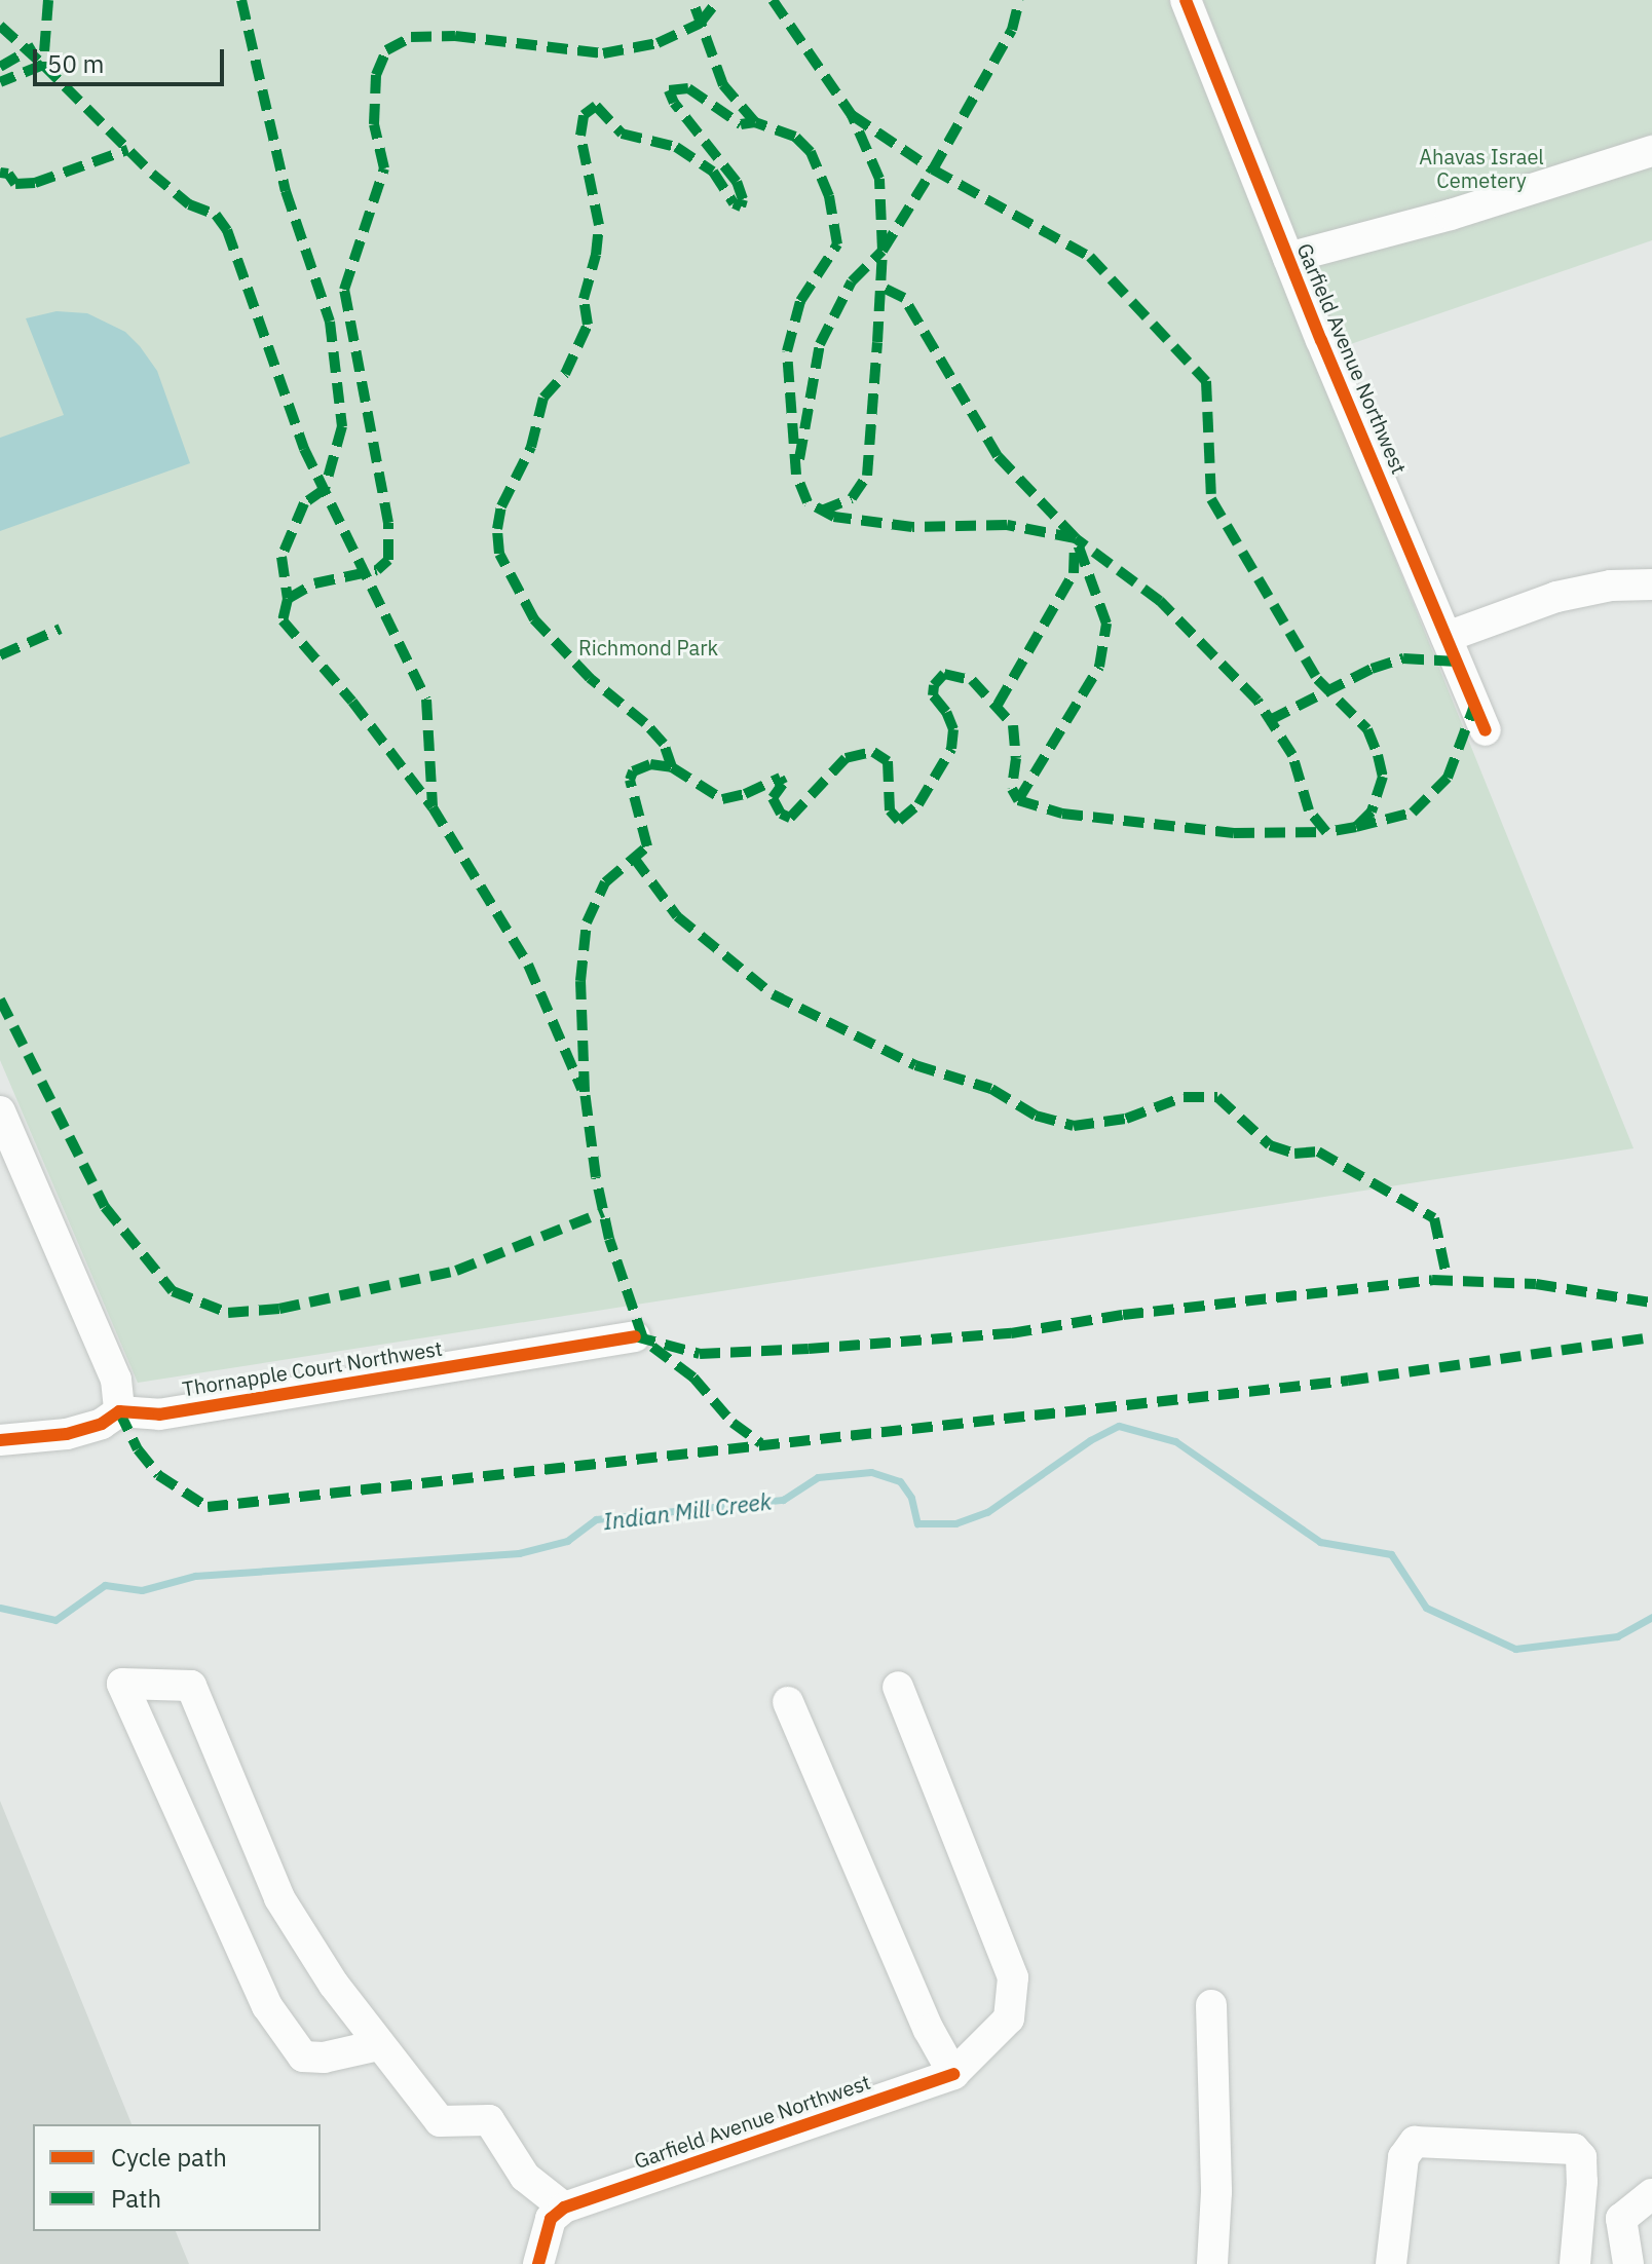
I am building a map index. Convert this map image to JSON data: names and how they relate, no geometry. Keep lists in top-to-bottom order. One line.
{"streets":{"street":["Garfield Avenue Northwest","Thornapple Court Northwest"]},"water":["Indian Mill Creek"],"parks":["Ahavas Israel Cemetery","Richmond Park"],"legend":["Cycle path","Path"],"scale_bar":"50 m"}
